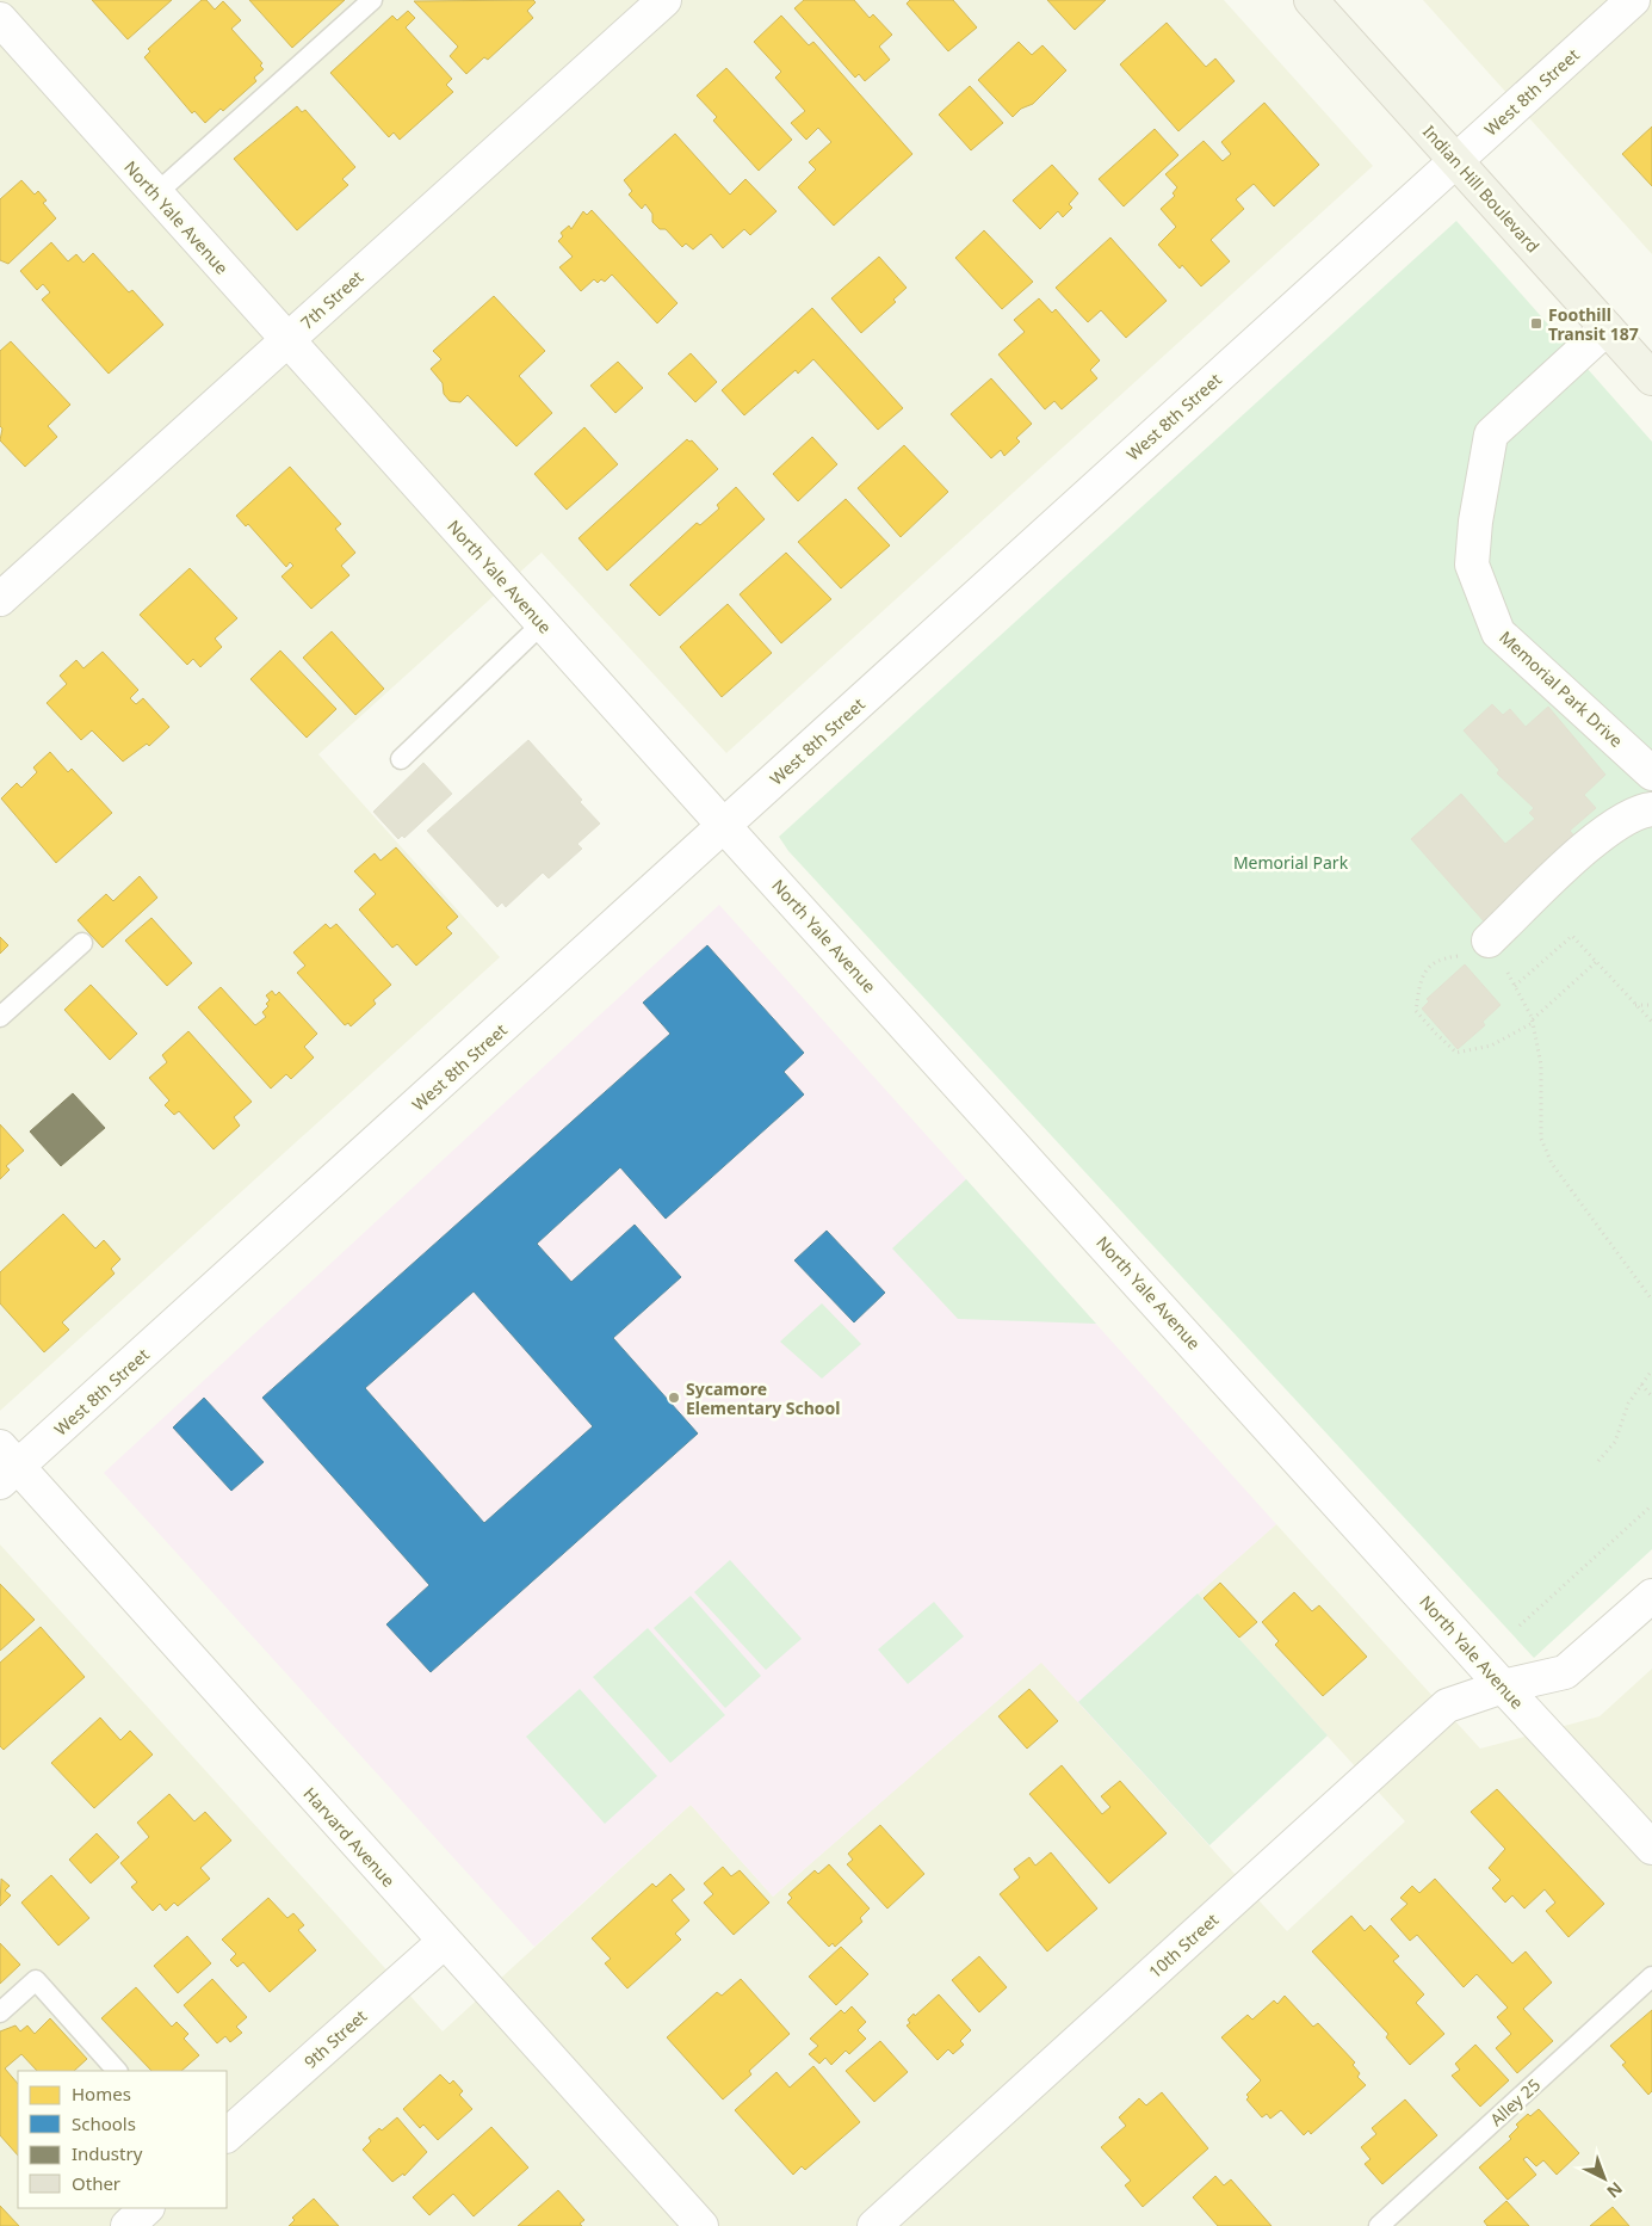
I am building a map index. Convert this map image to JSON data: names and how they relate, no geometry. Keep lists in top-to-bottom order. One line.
{"streets":{"main road":["Indian Hill Boulevard"],"street":["West 8th Street","North Yale Avenue","7th Street","Memorial Park Drive","Harvard Avenue","10th Street","9th Street"],"lane":["Alley 25"]},"crossings":[["West 8th Street","Indian Hill Boulevard"],["West 8th Street","North Yale Avenue"],["West 8th Street","Harvard Avenue"],["Indian Hill Boulevard","Memorial Park Drive"],["North Yale Avenue","7th Street"],["North Yale Avenue","10th Street"],["Harvard Avenue","9th Street"]],"parks":["Memorial Park"],"places":{"transit":["Foothill Transit 187"],"other":["Sycamore Elementary School"]},"legend":["Homes","Schools","Industry","Other"],"north":"bottom right"}
